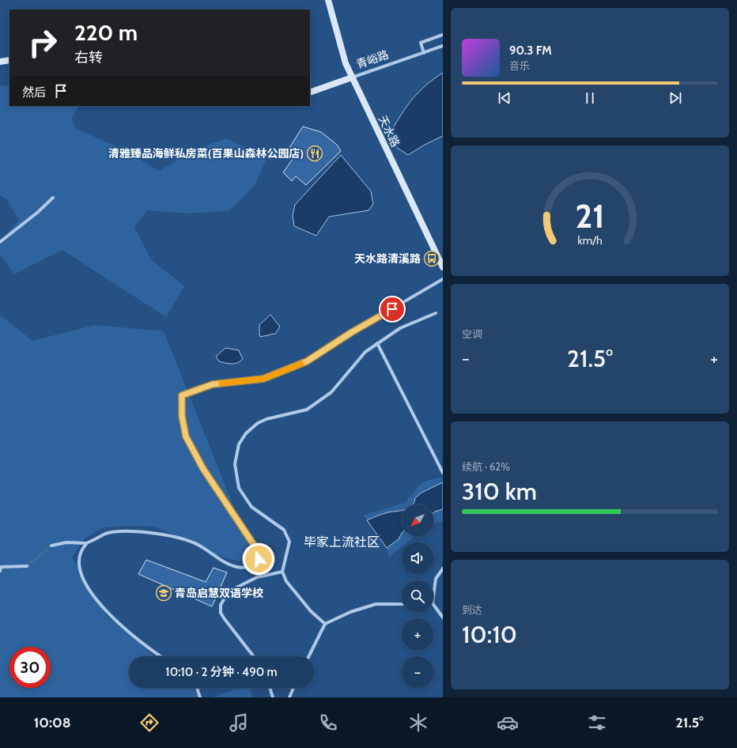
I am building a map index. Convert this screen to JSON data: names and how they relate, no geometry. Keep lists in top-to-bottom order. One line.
{"streets":{"street":["青峪路","天水路"]},"crossings":[["青峪路","天水路"]],"districts":["毕家上流社区"],"places":{"restaurant":["清雅臻品海鲜私房菜(百果山森林公园店)"],"bus stop":["天水路清溪路"],"school or university":["青岛启慧双语学校"]},"north":"bottom left","page":{"turn":["220 m","右转"],"song":["90.3 FM","音乐"],"then":"然后","tile":["空调",["续航 · 62%","310 km"],["到达","10:10"]],"heat":["−","21.5°","+"],"map_buttons":["+","−"],"limit":"30","trip":"10:10 · 2 分钟 · 490 m","tabs":["10:08","21.5°"],"gauge":["21","km/h"]}}
